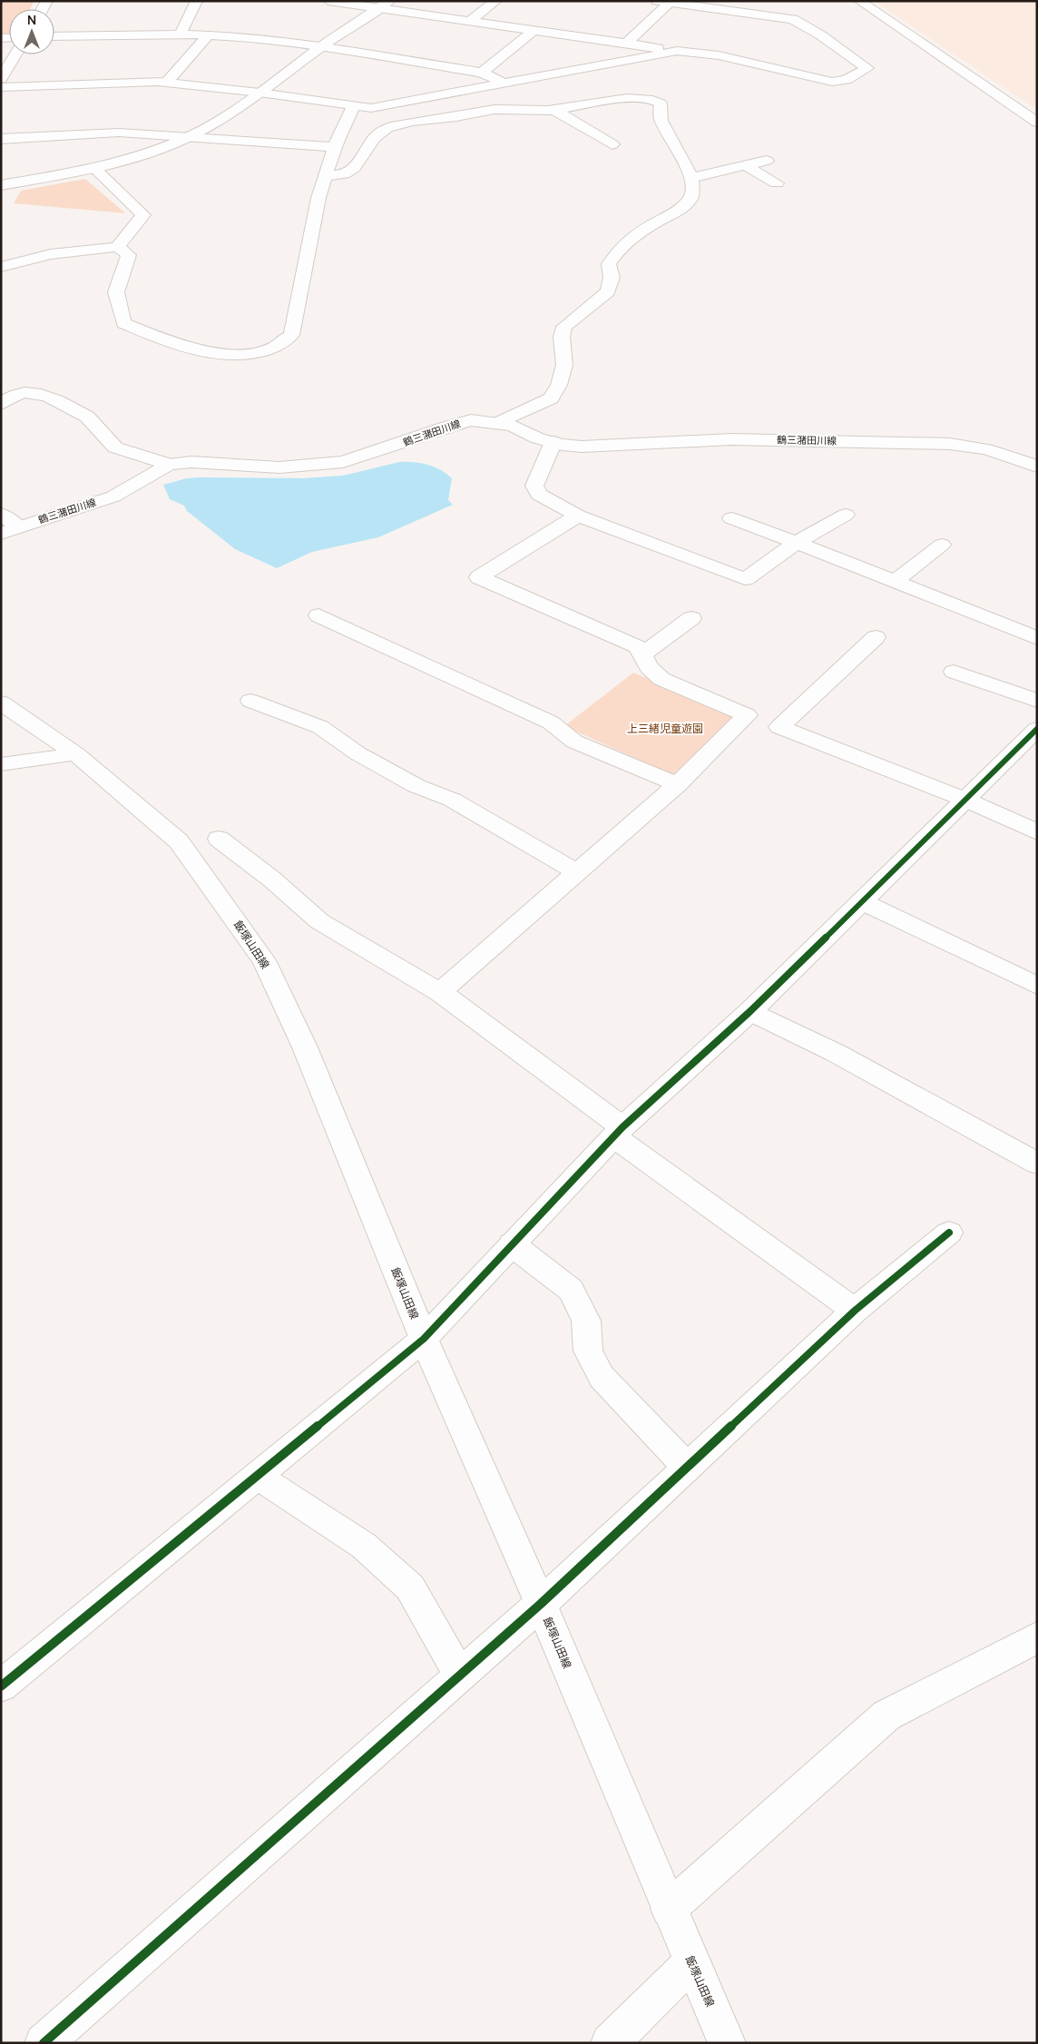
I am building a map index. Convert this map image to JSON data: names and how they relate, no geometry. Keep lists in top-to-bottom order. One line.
{"streets":{"street":["鶴三潴田川線","飯塚山田線"]},"parks":["上三緒児童遊園"],"north":"top"}
